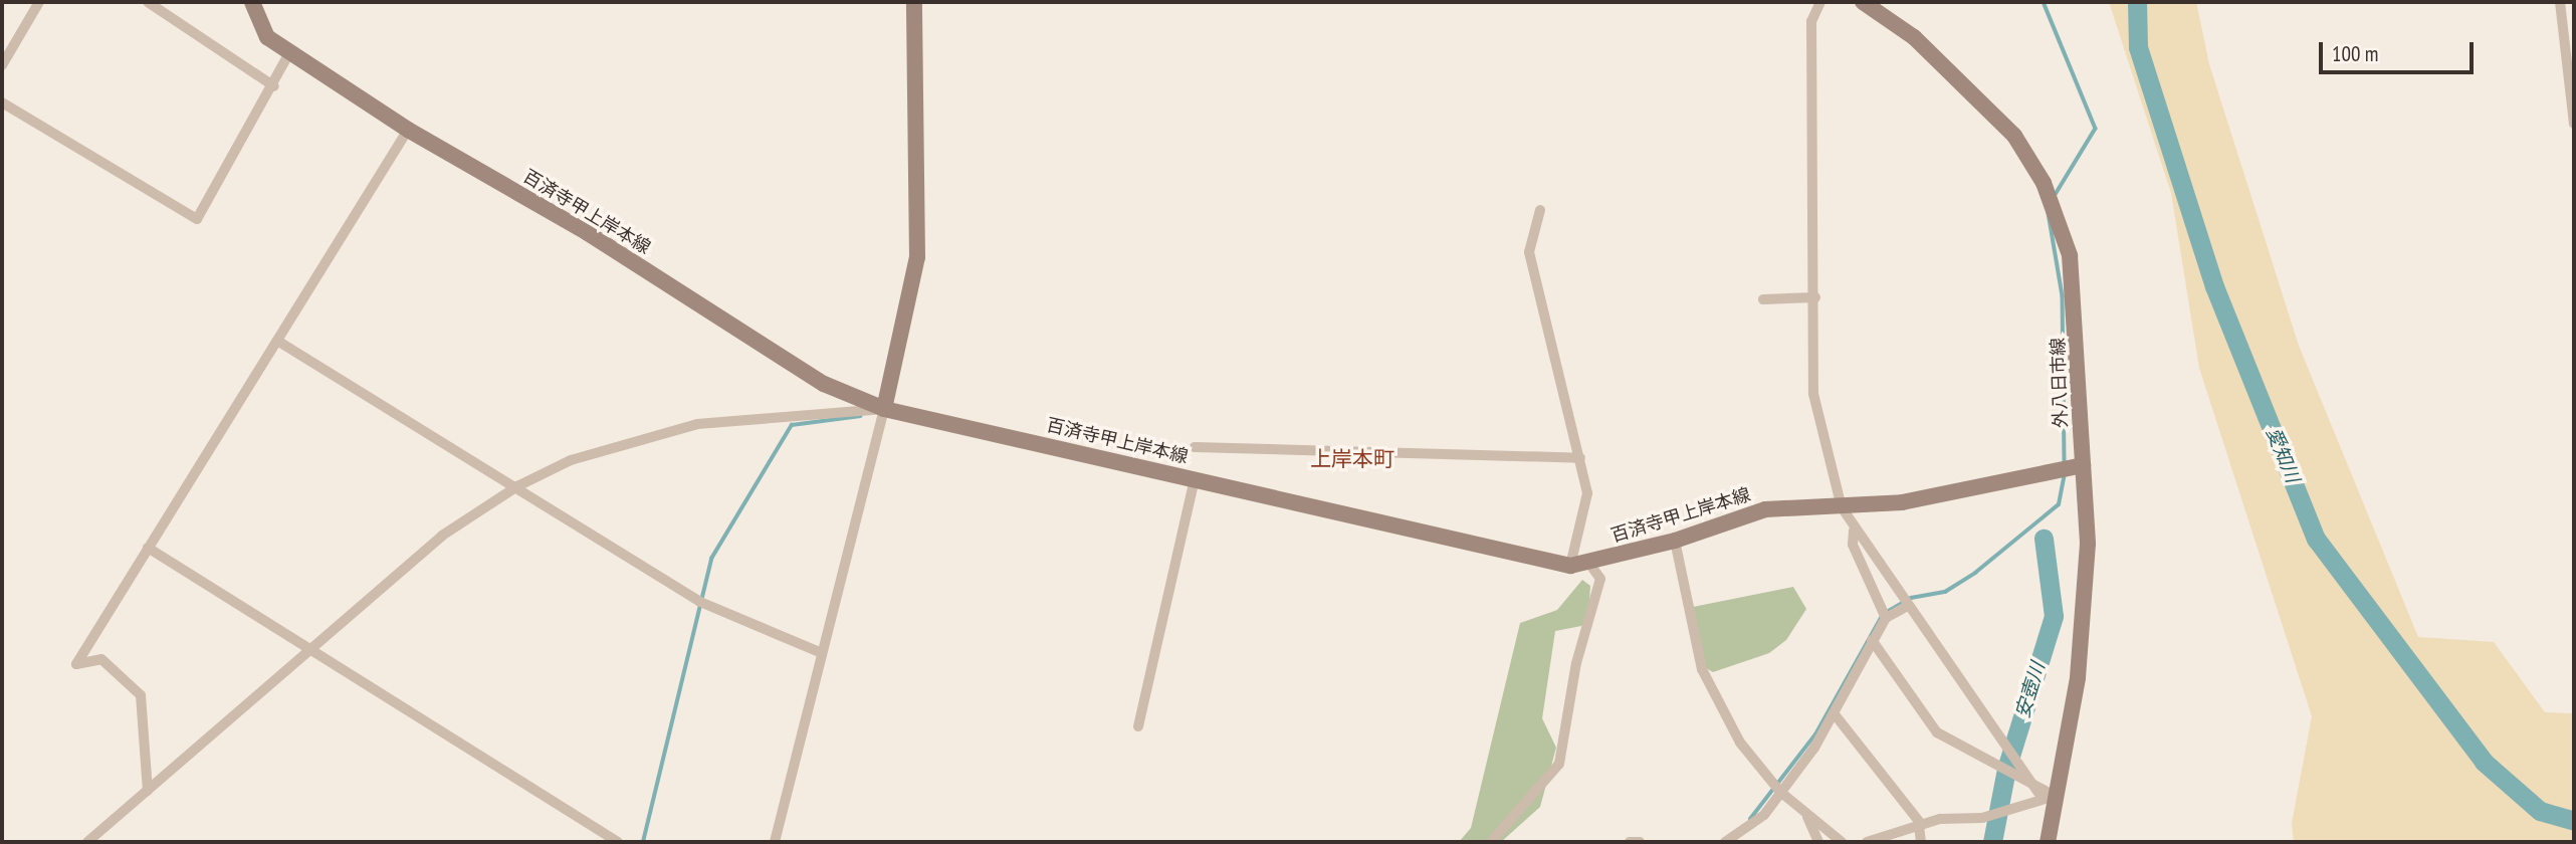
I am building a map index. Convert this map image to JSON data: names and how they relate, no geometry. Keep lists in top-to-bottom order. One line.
{"streets":{"main road":["百済寺甲上岸本線","外八日市線"]},"crossings":[["百済寺甲上岸本線","外八日市線"]],"districts":["上岸本町"],"water":["愛知川","安壺川"],"scale_bar":"100 m"}
